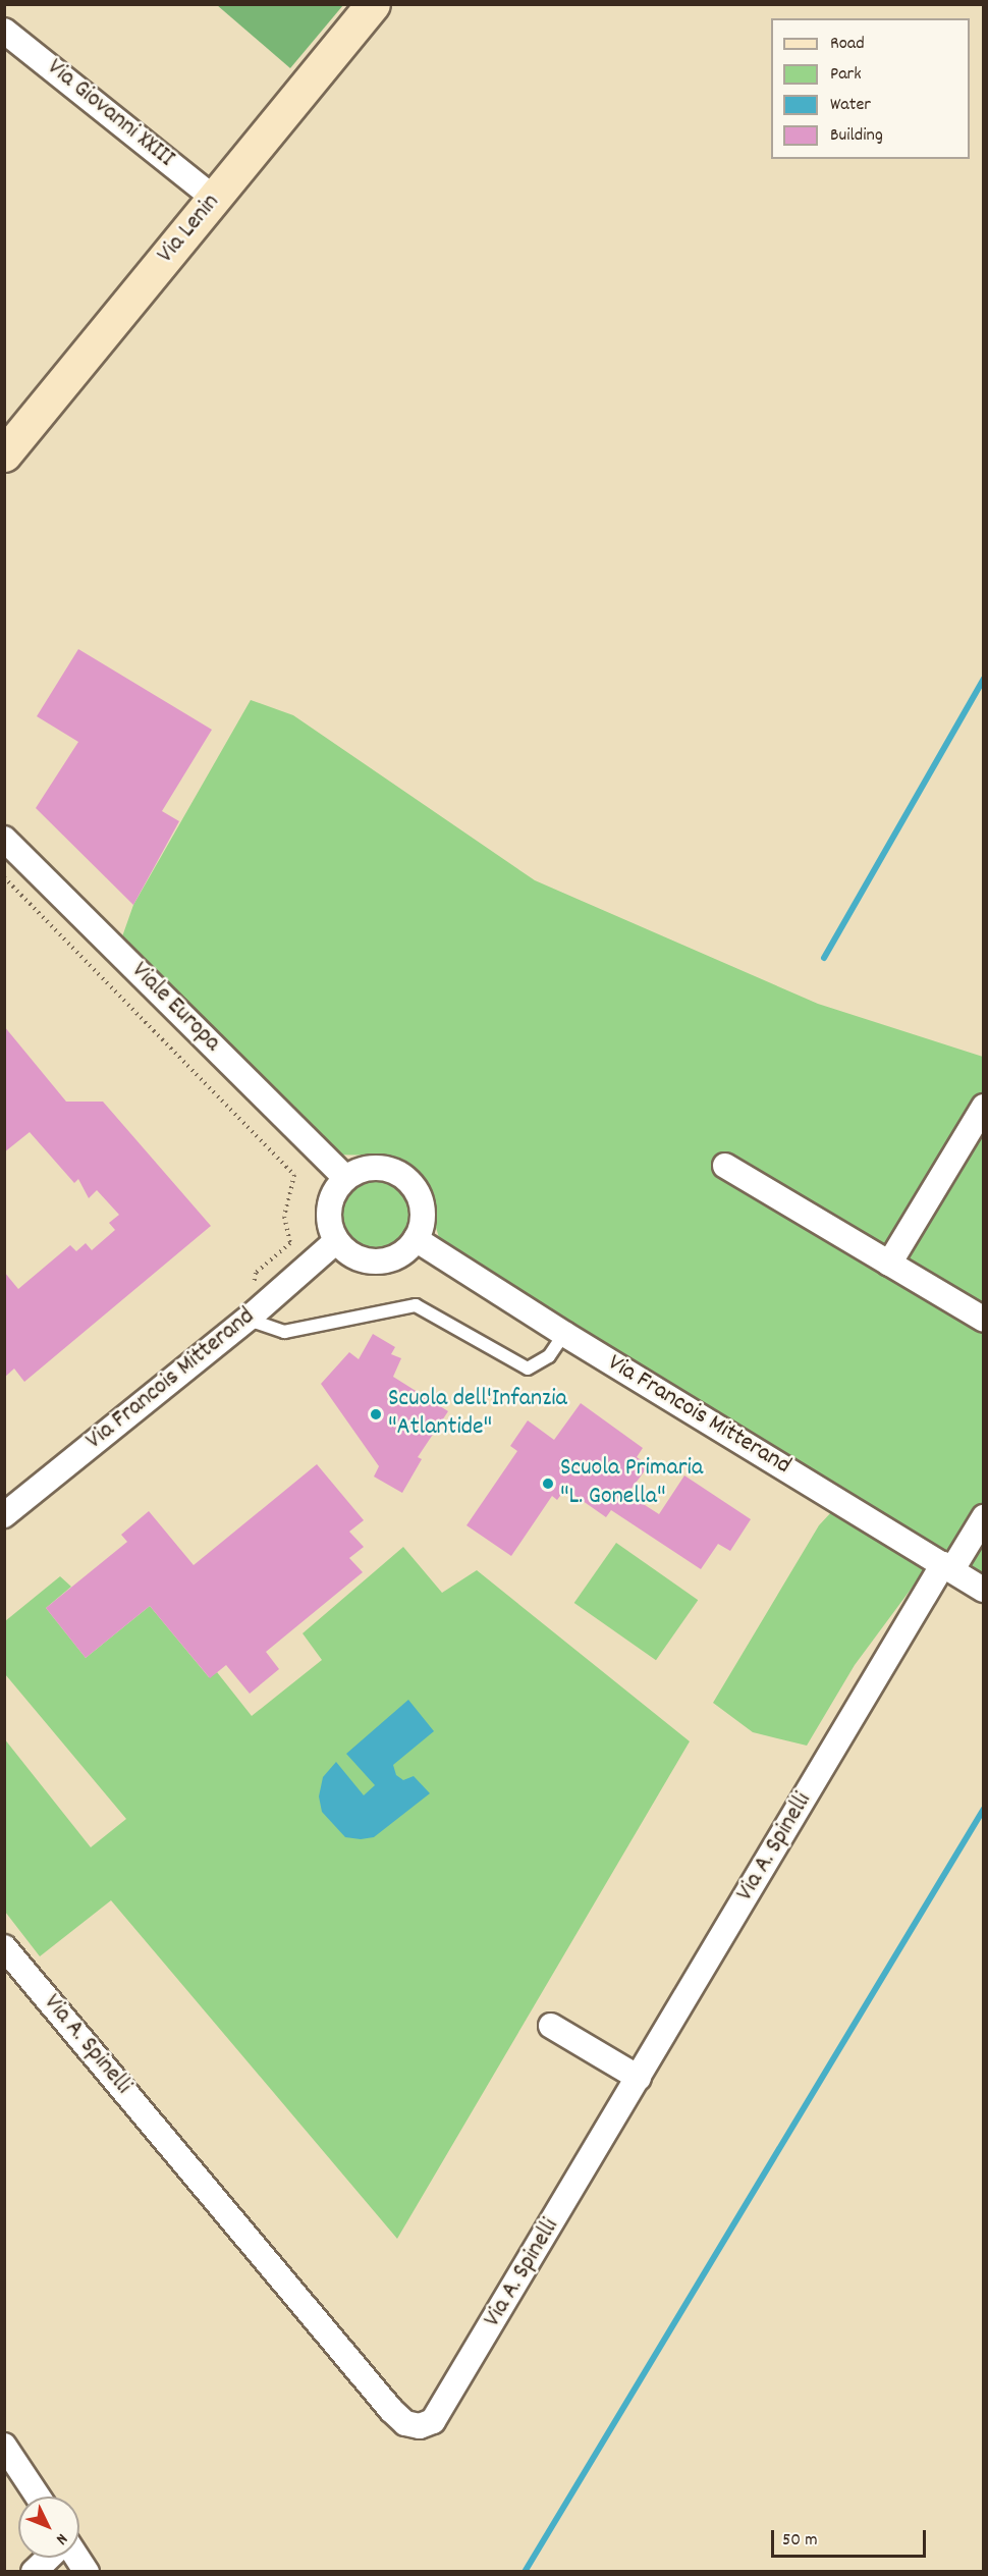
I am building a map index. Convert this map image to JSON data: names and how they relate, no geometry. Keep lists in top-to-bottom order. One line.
{"streets":{"main road":["Via Lenin"],"street":["Via Giovanni XXIII","Viale Europa","Via Francois Mitterand","Via A. Spinelli"]},"crossings":[["Via Giovanni XXIII","Via Lenin"],["Viale Europa","Via Francois Mitterand"],["Via Francois Mitterand","Via A. Spinelli"]],"places":["Scuola dell'Infanzia \"Atlantide\"","Scuola Primaria \"L. Gonella\""],"legend":["Road","Park","Water","Building"],"scale_bar":"50 m","north":"bottom right"}
